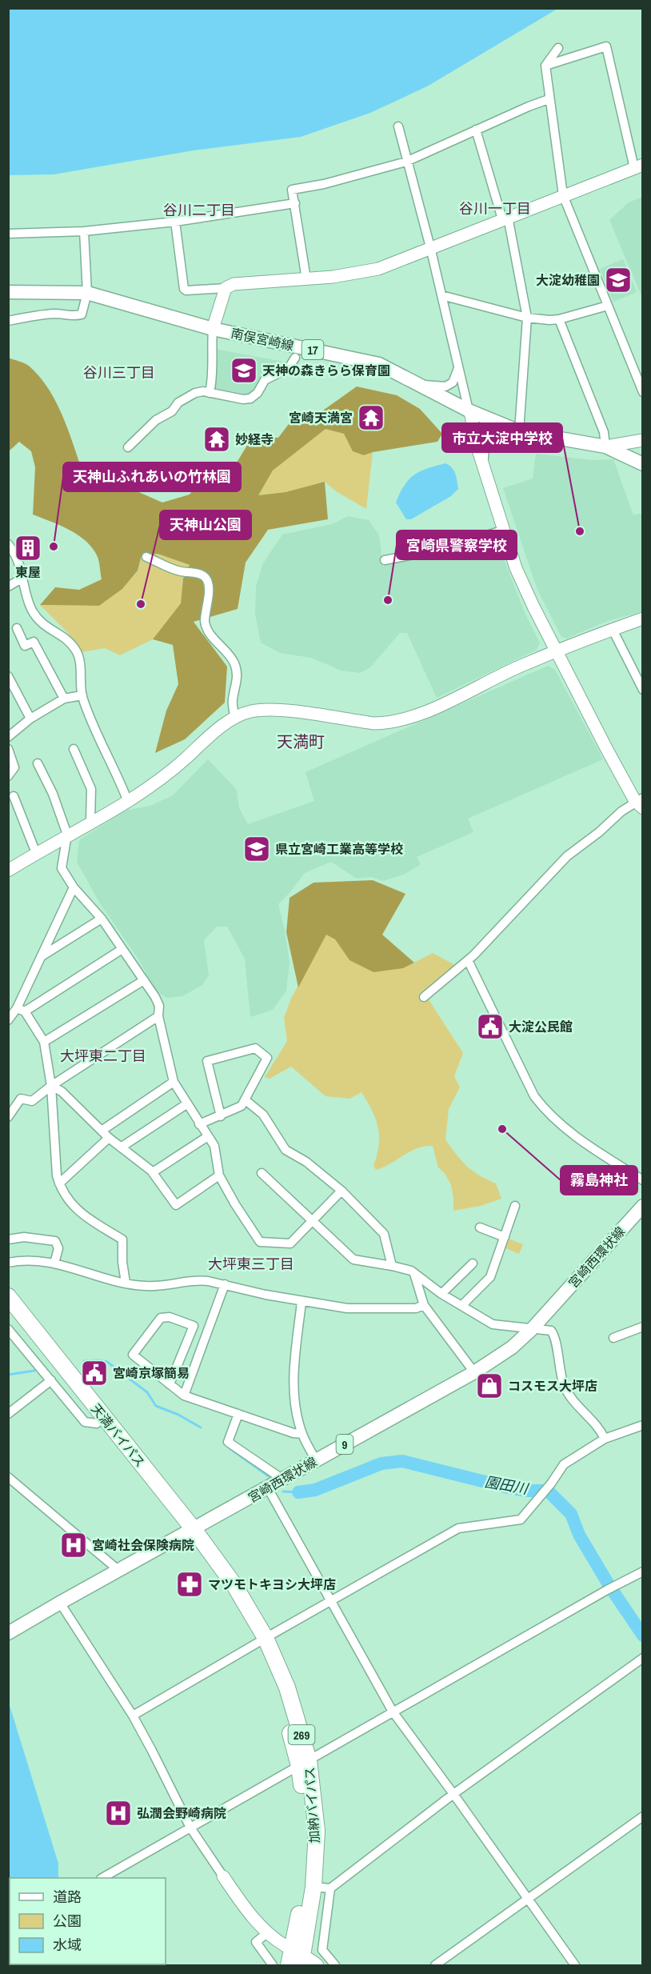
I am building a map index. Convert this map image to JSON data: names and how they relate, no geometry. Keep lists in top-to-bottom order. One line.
{"streets":{"highway":["天満バイパス","269","加納バイパス"],"main road":["南俣宮崎線","17","宮崎西環状線","9"]},"crossings":[["宮崎西環状線","天満バイパス"],["宮崎西環状線","加納バイパス"],["天満バイパス","加納バイパス"]],"districts":["谷川一丁目","谷川二丁目","谷川三丁目","天満町","大坪東二丁目","大坪東三丁目"],"water":["園田川"],"places":{"school or university":["大淀幼稚園","天神の森きらら保育園","県立宮崎工業高等学校"],"temple":["宮崎天満宮","妙経寺"],"other":["市立大淀中学校","天神山ふれあいの竹林園","宮崎県警察学校","天神山公園","霧島神社"],"building":["東屋"],"public building":["大淀公民館","宮崎京塚簡易"],"shop":["コスモス大坪店"],"hospital":["宮崎社会保険病院","弘潤会野崎病院"],"pharmacy":["マツモトキヨシ大坪店"]},"legend":["道路","公園","水域"]}
